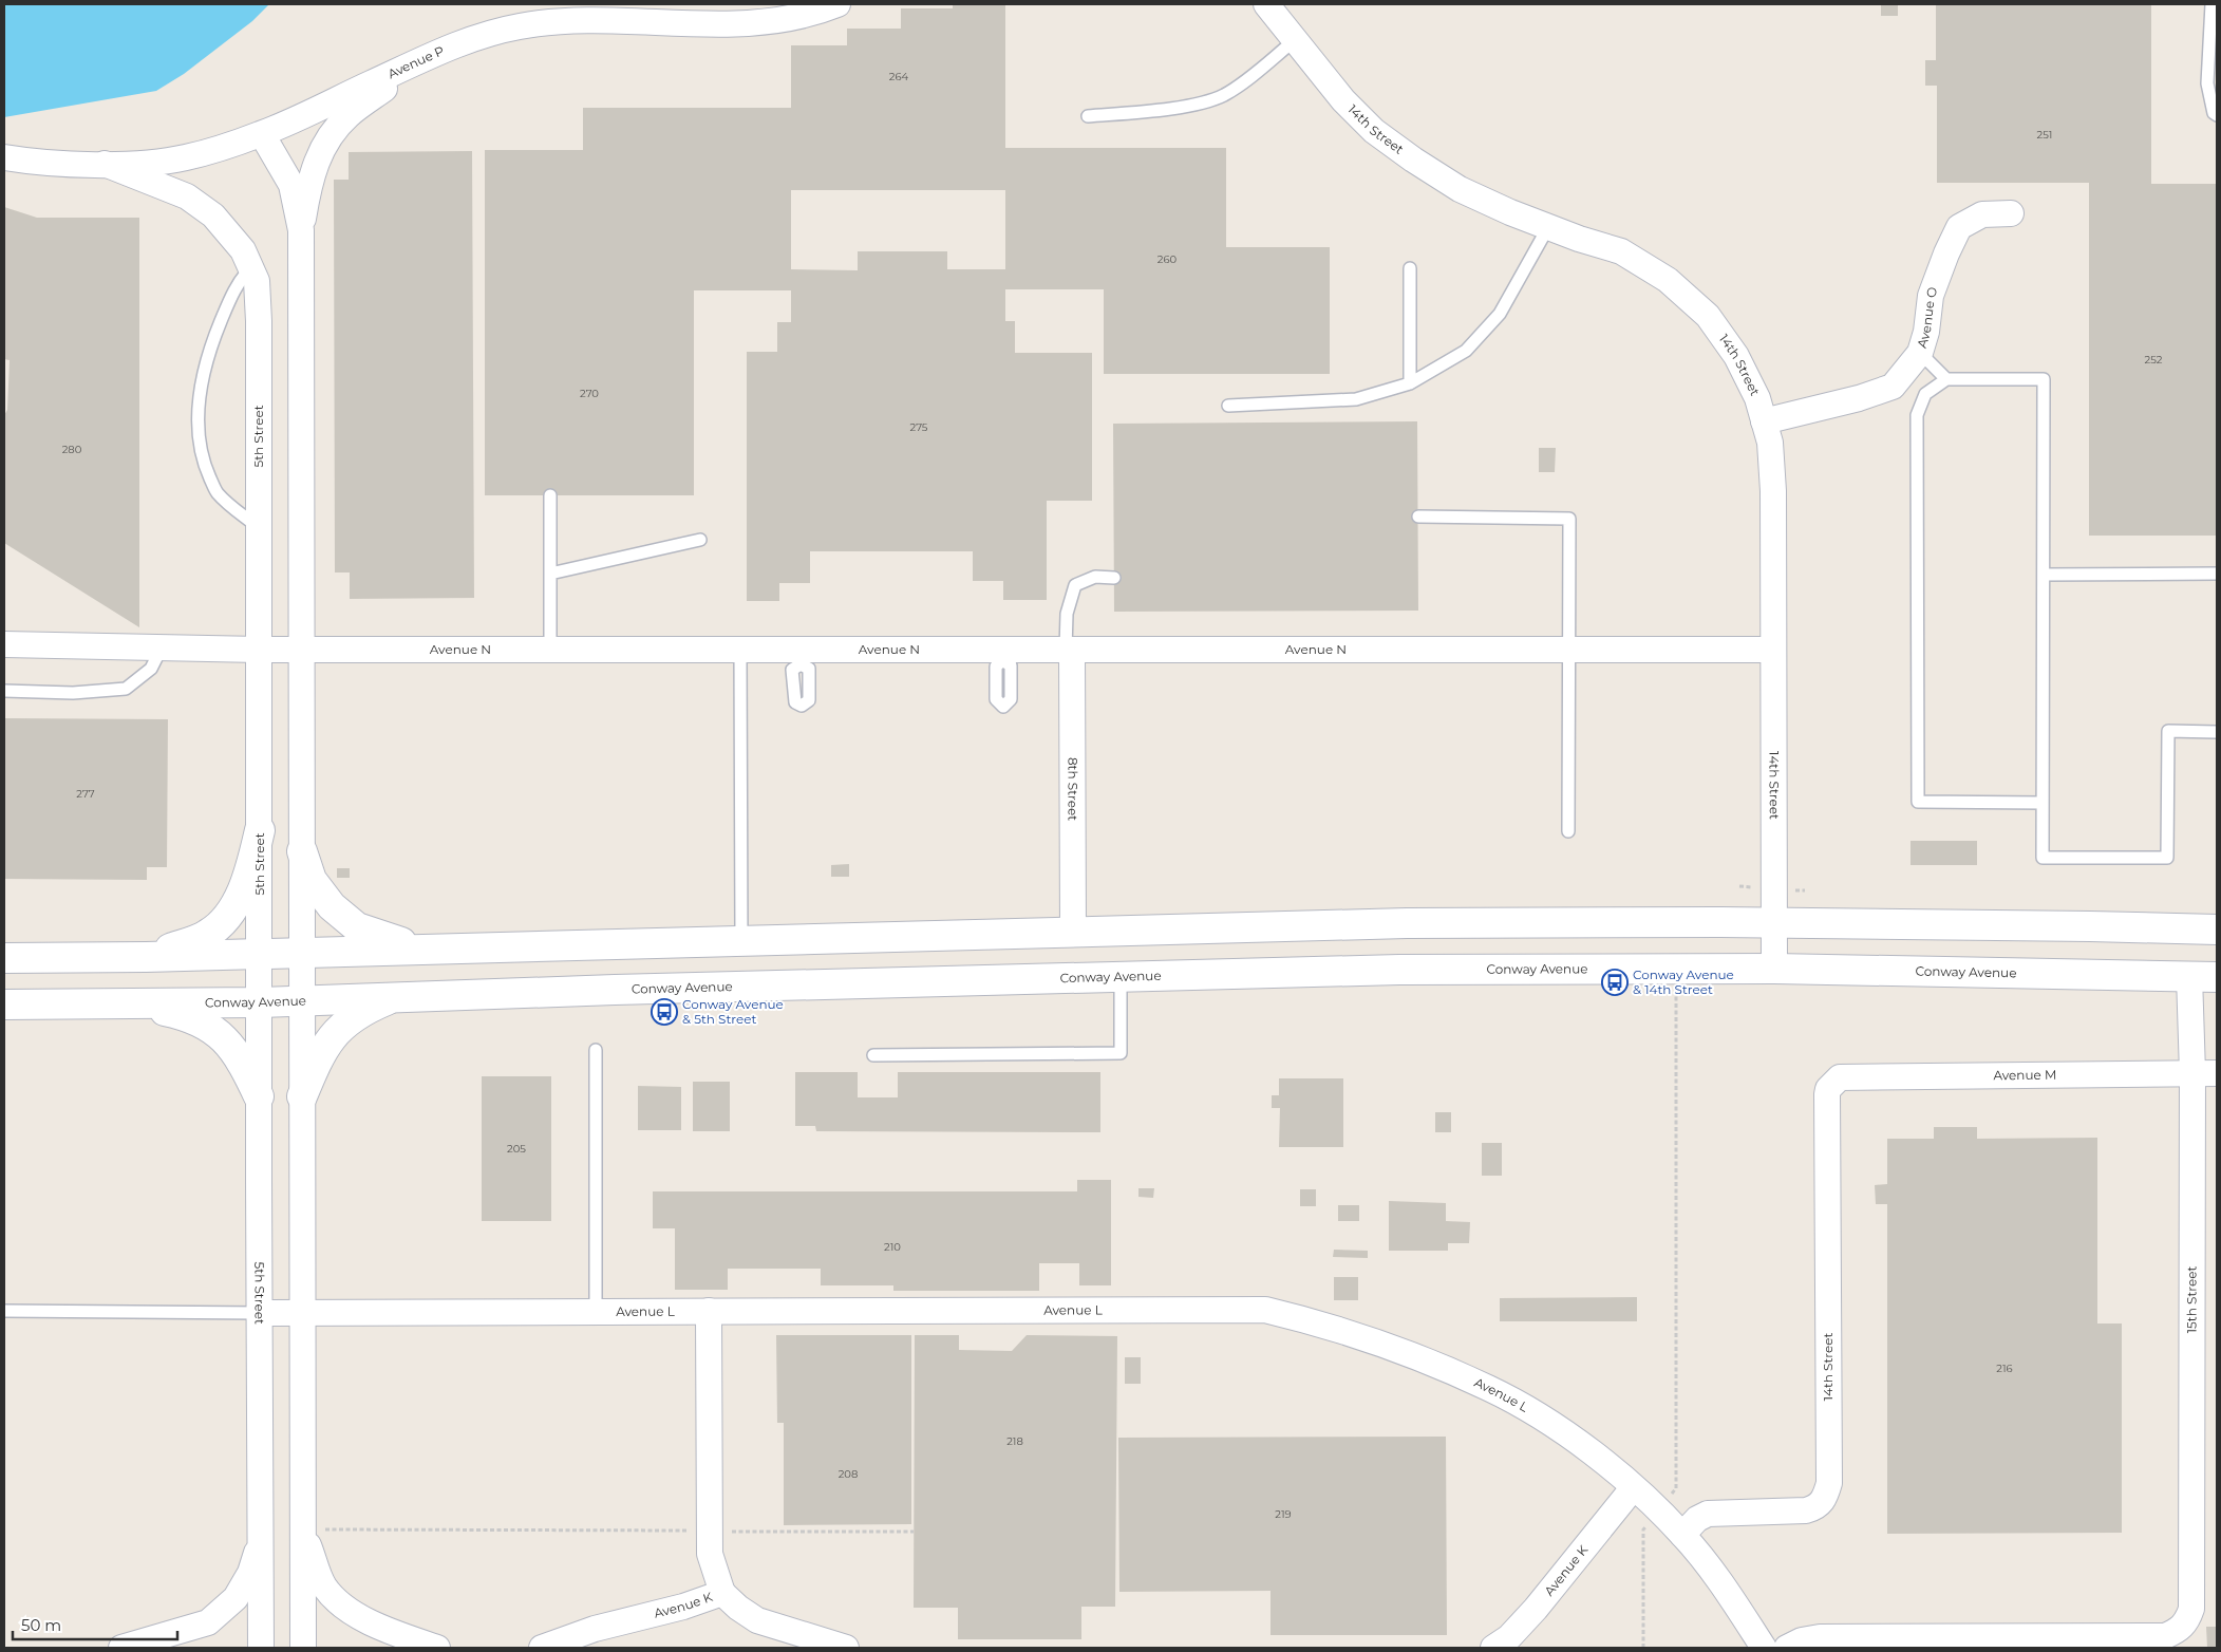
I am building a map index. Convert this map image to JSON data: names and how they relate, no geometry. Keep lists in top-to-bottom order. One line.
{"streets":{"street":["Avenue P","14th Street","Avenue O","5th Street","Avenue N","8th Street","Conway Avenue","Avenue M","15th Street","Avenue L","Avenue K"]},"crossings":[["Avenue P","5th Street"],["14th Street","Avenue O"],["14th Street","Avenue N"],["14th Street","Conway Avenue"],["14th Street","Avenue M"],["14th Street","Avenue L"],["5th Street","Avenue N"],["5th Street","Conway Avenue"],["5th Street","Avenue L"],["Avenue N","8th Street"],["Conway Avenue","15th Street"],["Avenue M","15th Street"],["Avenue L","Avenue K"]],"places":{"bus stop":["Conway Avenue & 14th Street","Conway Avenue & 5th Street"]},"house_numbers":["264","251","260","252","270","275","280","277","205","210","216","218","208","219"],"scale_bar":"50 m"}
